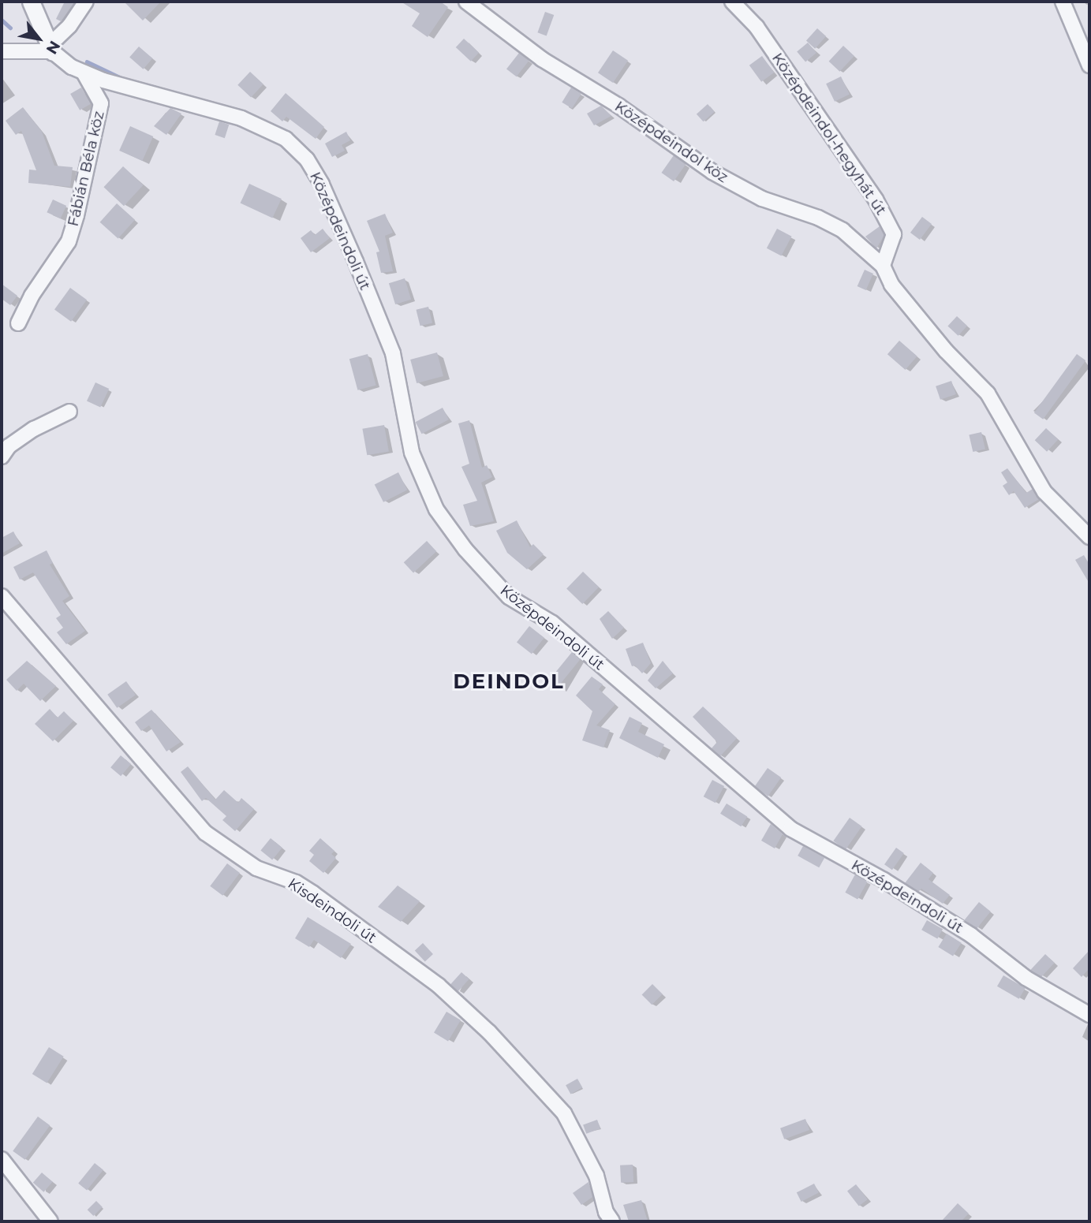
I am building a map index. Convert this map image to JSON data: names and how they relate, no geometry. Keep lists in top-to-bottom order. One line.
{"streets":{"street":["Középdeindol-hegyhát út","Középdeindol köz","Fábián Béla köz","Középdeindoli út","Kisdeindoli út"]},"crossings":[["Középdeindol-hegyhát út","Középdeindol köz"],["Fábián Béla köz","Középdeindoli út"]],"districts":["DEINDOL"],"north":"bottom right"}
